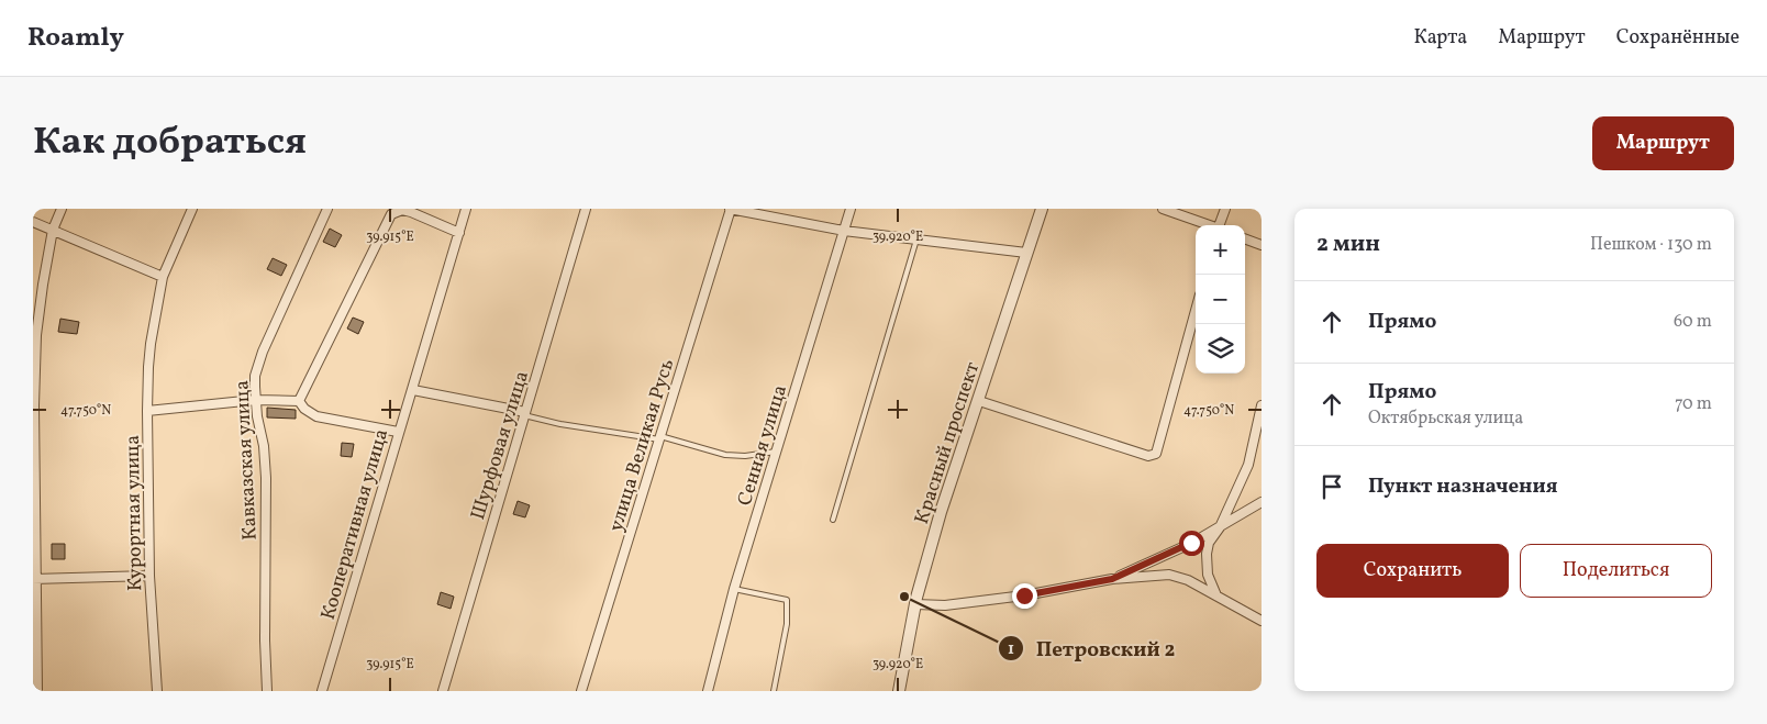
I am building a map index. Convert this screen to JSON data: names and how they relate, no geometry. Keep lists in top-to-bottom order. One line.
{"streets":{"street":["Красный проспект","Шурфовая улица","улица Великая Русь","Сенная улица","Кавказская улица","Курортная улица","Кооперативная улица"]},"places":["Петровский 2"],"page":{"header":"Roamly","nav":["Карта","Маршрут","Сохранённые"],"title":"Как добраться","buttons":["Маршрут",["Сохранить","Поделиться"]],"heading":["2 мин","Пешком · 130 m"],"map_buttons":["+","−"],"list":[["Прямо","60 m"],["Прямо","Октябрьская улица","70 m"],"Пункт назначения"]},"coordinates":["39.915°E","39.920°E","47.750°N"]}
